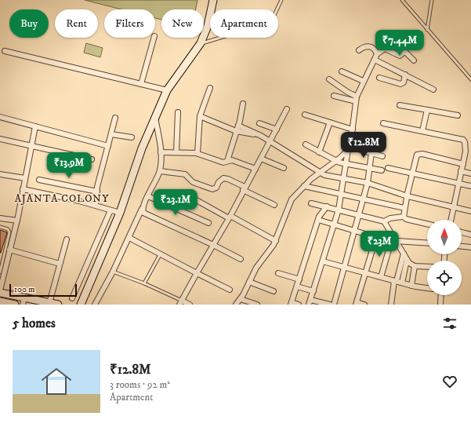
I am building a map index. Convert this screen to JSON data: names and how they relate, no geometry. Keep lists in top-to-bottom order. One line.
{"districts":["AJANTA COLONY"],"scale_bar":"100 m","north":"top","page":{"chip":["Buy","Rent","Filters","New","Apartment"],"price":["₹7.44M","₹12.8M","₹13.9M","₹23.1M","₹23M"],"scale":"100 m","heading":"5 homes","list":[{"name":"₹12.8M","note":"3 rooms · 92 m² · Apartment"}]}}
